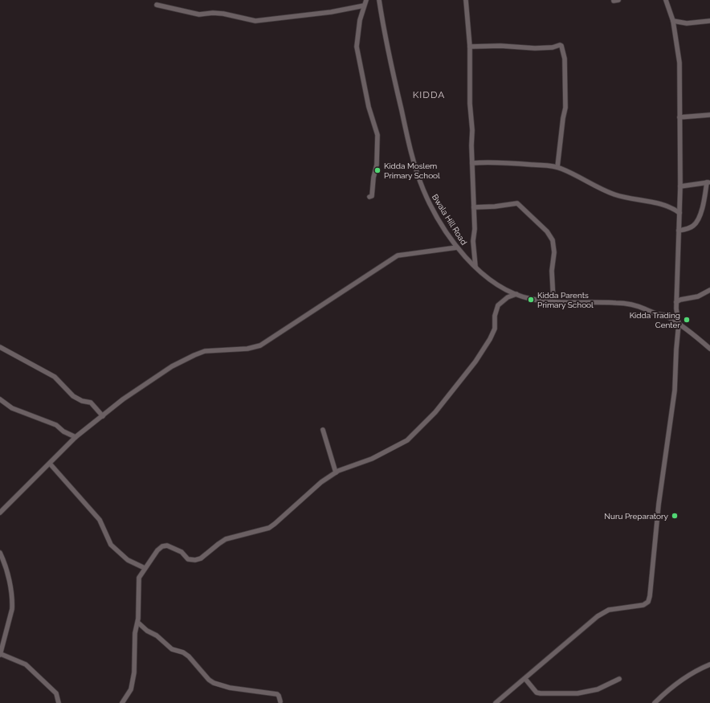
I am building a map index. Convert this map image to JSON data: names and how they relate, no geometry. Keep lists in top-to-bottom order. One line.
{"streets":{"street":["Bwala Hill Road"]},"districts":["KIDDA"],"places":["Kidda Moslem Primary School","Kidda Parents Primary School","Kidda Trading Center","Nuru Preparatory"]}
